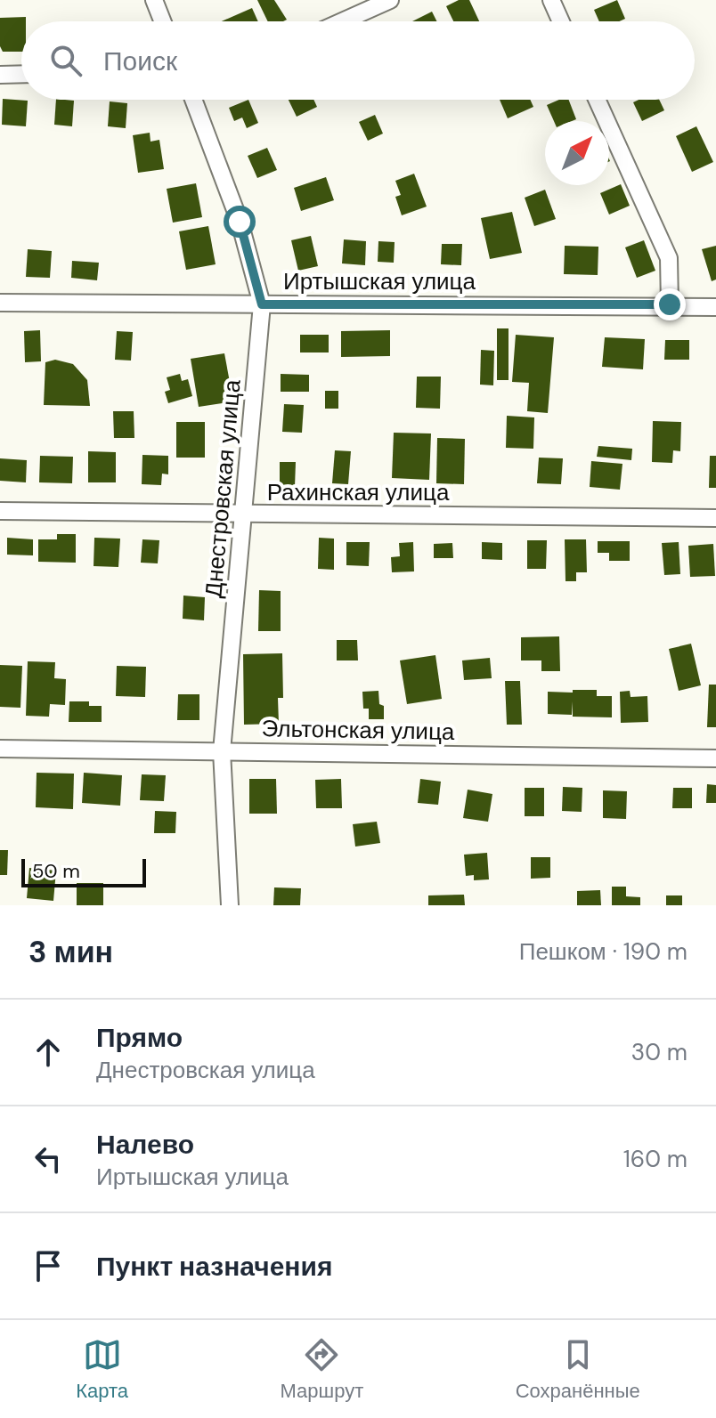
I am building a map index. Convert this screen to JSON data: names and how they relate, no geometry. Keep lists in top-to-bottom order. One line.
{"streets":{"street":["Иртышская улица","Днестровская улица","Рахинская улица","Эльтонская улица"]},"crossings":[["Иртышская улица","Днестровская улица"],["Днестровская улица","Рахинская улица"],["Днестровская улица","Эльтонская улица"]],"scale_bar":"50 m","north":"top right","page":{"search":"Поиск","scale":"50 m","heading":["3 мин","Пешком · 190 m"],"list":[["Прямо","Днестровская улица","30 m"],["Налево","Иртышская улица","160 m"],"Пункт назначения"],"nav":["Карта","Маршрут","Сохранённые"]}}
